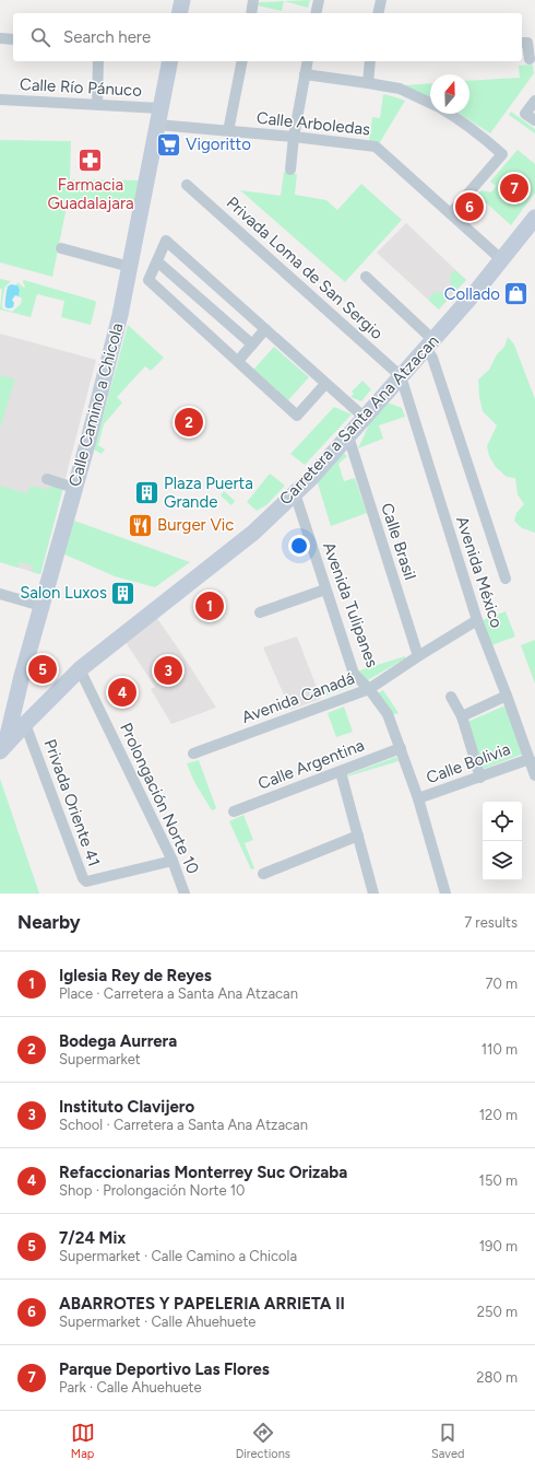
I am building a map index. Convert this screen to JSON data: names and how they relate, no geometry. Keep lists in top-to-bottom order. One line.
{"streets":{"street":["Calle Río Pánuco","Calle Arboledas","Privada Loma de San Sergio","Calle Camino a Chicola","Carretera a Santa Ana Atzacan","Calle Brasil","Avenida México","Avenida Tulipanes","Avenida Canadá","Calle Bolivia","Calle Argentina","Prolongación Norte 10","Privada Oriente 41"]},"crossings":[["Calle Río Pánuco","Calle Camino a Chicola"],["Calle Arboledas","Calle Camino a Chicola"],["Calle Arboledas","Carretera a Santa Ana Atzacan"],["Privada Loma de San Sergio","Carretera a Santa Ana Atzacan"],["Privada Loma de San Sergio","Avenida México"],["Calle Camino a Chicola","Carretera a Santa Ana Atzacan"],["Carretera a Santa Ana Atzacan","Calle Brasil"],["Carretera a Santa Ana Atzacan","Avenida México"],["Carretera a Santa Ana Atzacan","Avenida Tulipanes"],["Carretera a Santa Ana Atzacan","Prolongación Norte 10"],["Carretera a Santa Ana Atzacan","Privada Oriente 41"],["Calle Brasil","Avenida Canadá"],["Avenida México","Avenida Canadá"],["Avenida México","Calle Bolivia"],["Avenida Tulipanes","Avenida Canadá"],["Avenida Tulipanes","Calle Bolivia"],["Avenida Tulipanes","Calle Argentina"],["Prolongación Norte 10","Privada Oriente 41"]],"places":{"supermarket":["Vigoritto"],"pharmacy":["Farmacia Guadalajara"],"shop":["Collado"],"building":["Plaza Puerta Grande","Salon Luxos"],"restaurant":["Burger Vic"]},"north":"top","page":{"search":"Search here","pins":["7","6","2","1","5","3","4"],"heading":["Nearby","7 results"],"list":[{"mark":"1","name":"Iglesia Rey de Reyes","note":"Place · Carretera a Santa Ana Atzacan","value":"70 m"},{"mark":"2","name":"Bodega Aurrera","note":"Supermarket","value":"110 m"},{"mark":"3","name":"Instituto Clavijero","note":"School · Carretera a Santa Ana Atzacan","value":"120 m"},{"mark":"4","name":"Refaccionarias Monterrey Suc Orizaba","note":"Shop · Prolongación Norte 10","value":"150 m"},{"mark":"5","name":"7/24 Mix","note":"Supermarket · Calle Camino a Chicola","value":"190 m"},{"mark":"6","name":"ABARROTES Y PAPELERIA ARRIETA II","note":"Supermarket · Calle Ahuehuete","value":"250 m"},{"mark":"7","name":"Parque Deportivo Las Flores","note":"Park · Calle Ahuehuete","value":"280 m"}],"nav":["Map","Directions","Saved"]}}
